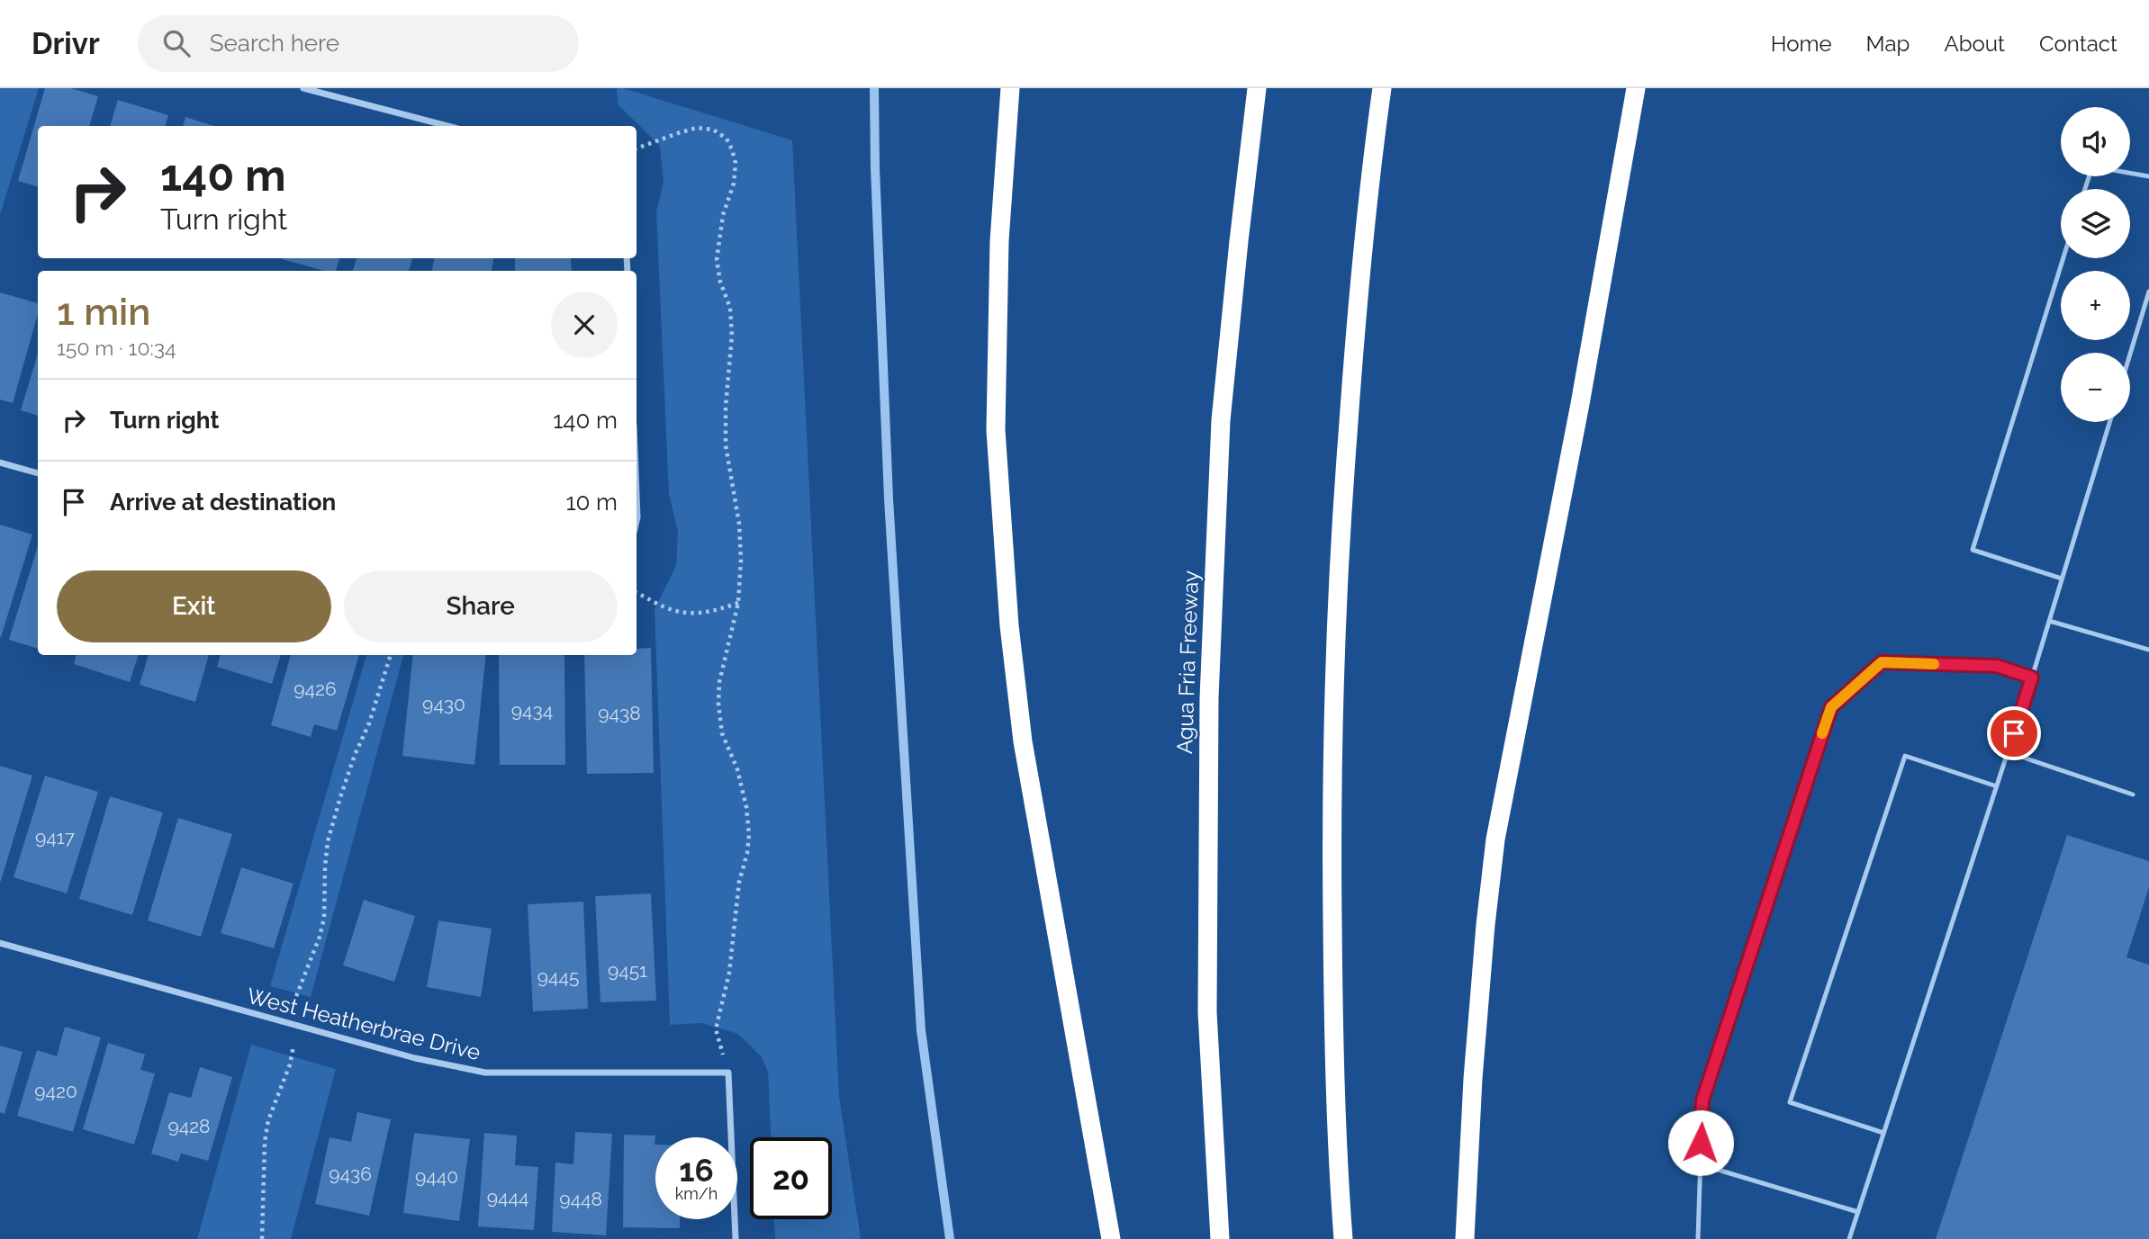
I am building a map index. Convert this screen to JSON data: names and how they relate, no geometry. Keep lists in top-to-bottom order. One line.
{"streets":{"highway":["Agua Fria Freeway"],"street":["West Heatherbrae Drive"]},"house_numbers":["9426","9430","9434","9438","9417","9451","9445","9420","9428","9436","9440","9444","9448"],"page":{"header":"Drivr","search":"Search here","nav":["Home","Map","About","Contact"],"map_buttons":["+","−"],"turn":["140 m","Turn right"],"heading":["1 min","150 m · 10:34"],"list":[{"name":"Turn right","value":"140 m"},{"name":"Arrive at destination","value":"10 m"}],"buttons":["Exit","Share"],"speed":"16 km/h","limit":"20"}}
